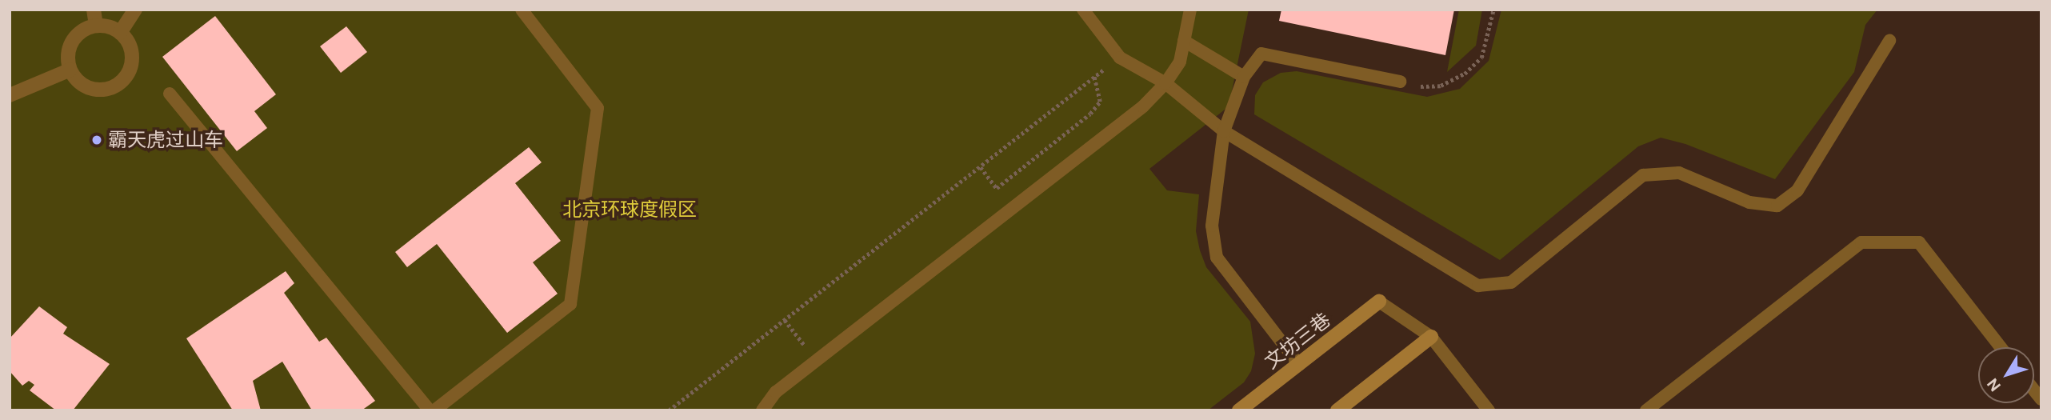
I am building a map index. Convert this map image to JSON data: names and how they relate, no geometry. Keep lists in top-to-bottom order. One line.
{"streets":{"main road":["文坊三巷"]},"parks":["北京环球度假区"],"places":["霸天虎过山车"],"north":"bottom left"}
